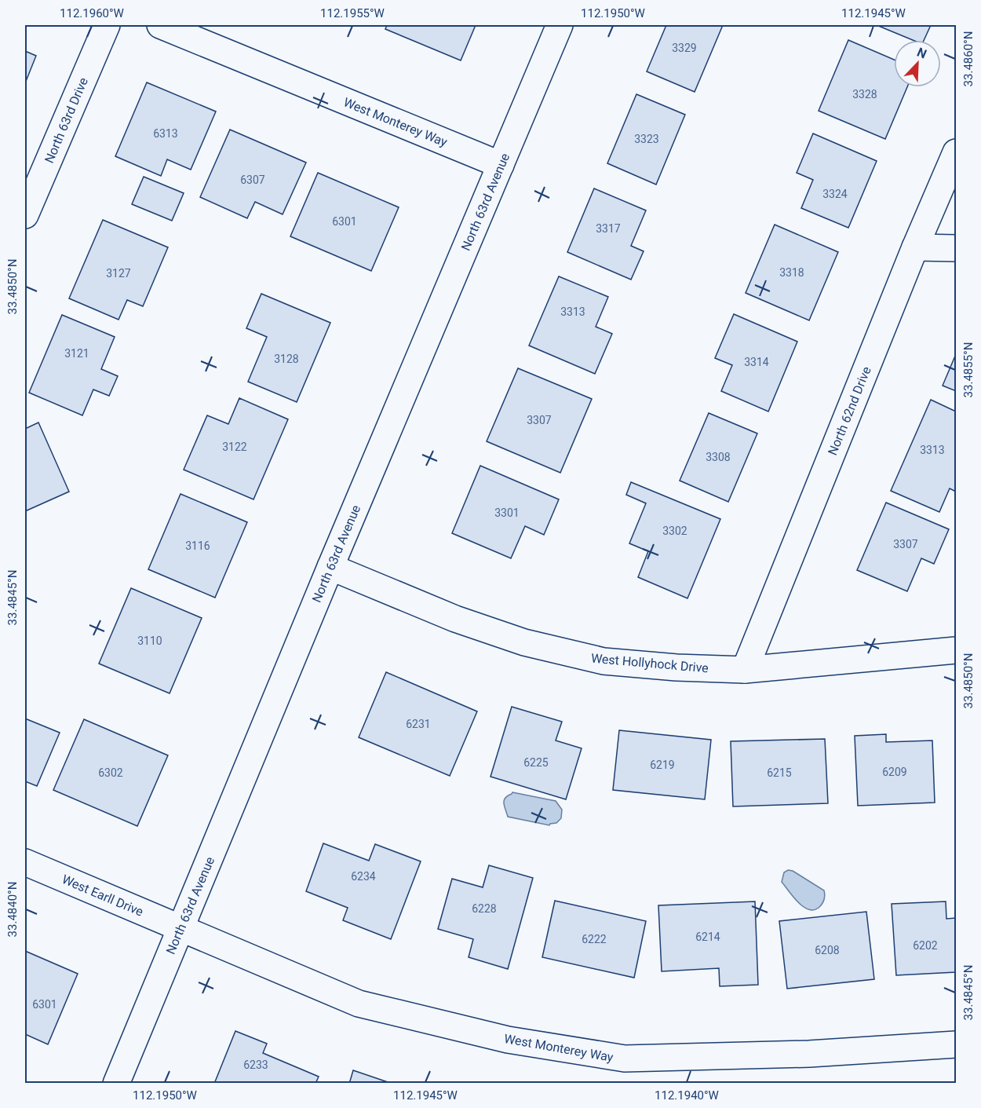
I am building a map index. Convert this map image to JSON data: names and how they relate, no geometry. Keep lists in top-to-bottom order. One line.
{"streets":{"street":["North 63rd Drive","West Monterey Way","North 63rd Avenue","North 62nd Drive","West Hollyhock Drive","West Earll Drive"]},"crossings":[["West Monterey Way","North 63rd Avenue"],["West Monterey Way","West Earll Drive"],["North 63rd Avenue","West Hollyhock Drive"],["North 63rd Avenue","West Earll Drive"],["North 62nd Drive","West Hollyhock Drive"]],"house_numbers":["3329","3328","6313","3323","6307","3324","6301","3317","3318","3127","3313","3121","3128","3314","3307","3122","3313","3308","3301","3302","3307","3116","3110","6231","6225","6219","6209","6302","6215","6234","6228","6214","6222","6202","6208","6301","6233"],"north":"top right","coordinates":["112.1960°W","112.1955°W","112.1950°W","112.1945°W","33.4860°N","33.4850°N","33.4855°N","33.4845°N","33.4840°N","112.1940°W"]}
